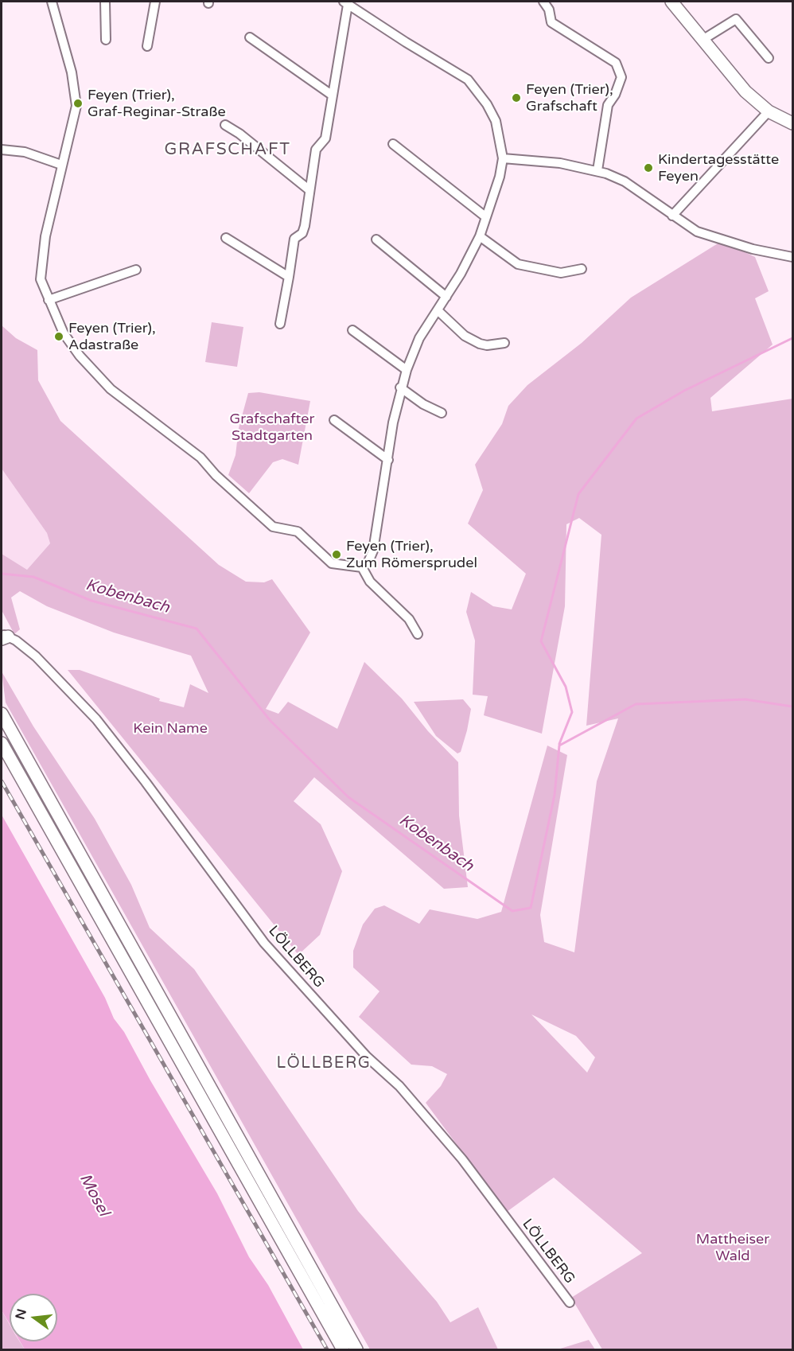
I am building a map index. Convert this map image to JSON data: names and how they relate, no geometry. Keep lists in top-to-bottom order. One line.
{"streets":{"street":["LÖLLBERG"]},"districts":["GRAFSCHAFT","LÖLLBERG"],"water":["Kobenbach","Mosel"],"parks":["Grafschafter Stadtgarten","Kein Name","Mattheiser Wald"],"places":["Feyen (Trier), Grafschaft","Feyen (Trier), Graf-Reginar-Straße","Kindertagesstätte Feyen","Feyen (Trier), Adastraße","Feyen (Trier), Zum Römersprudel"],"north":"left"}
